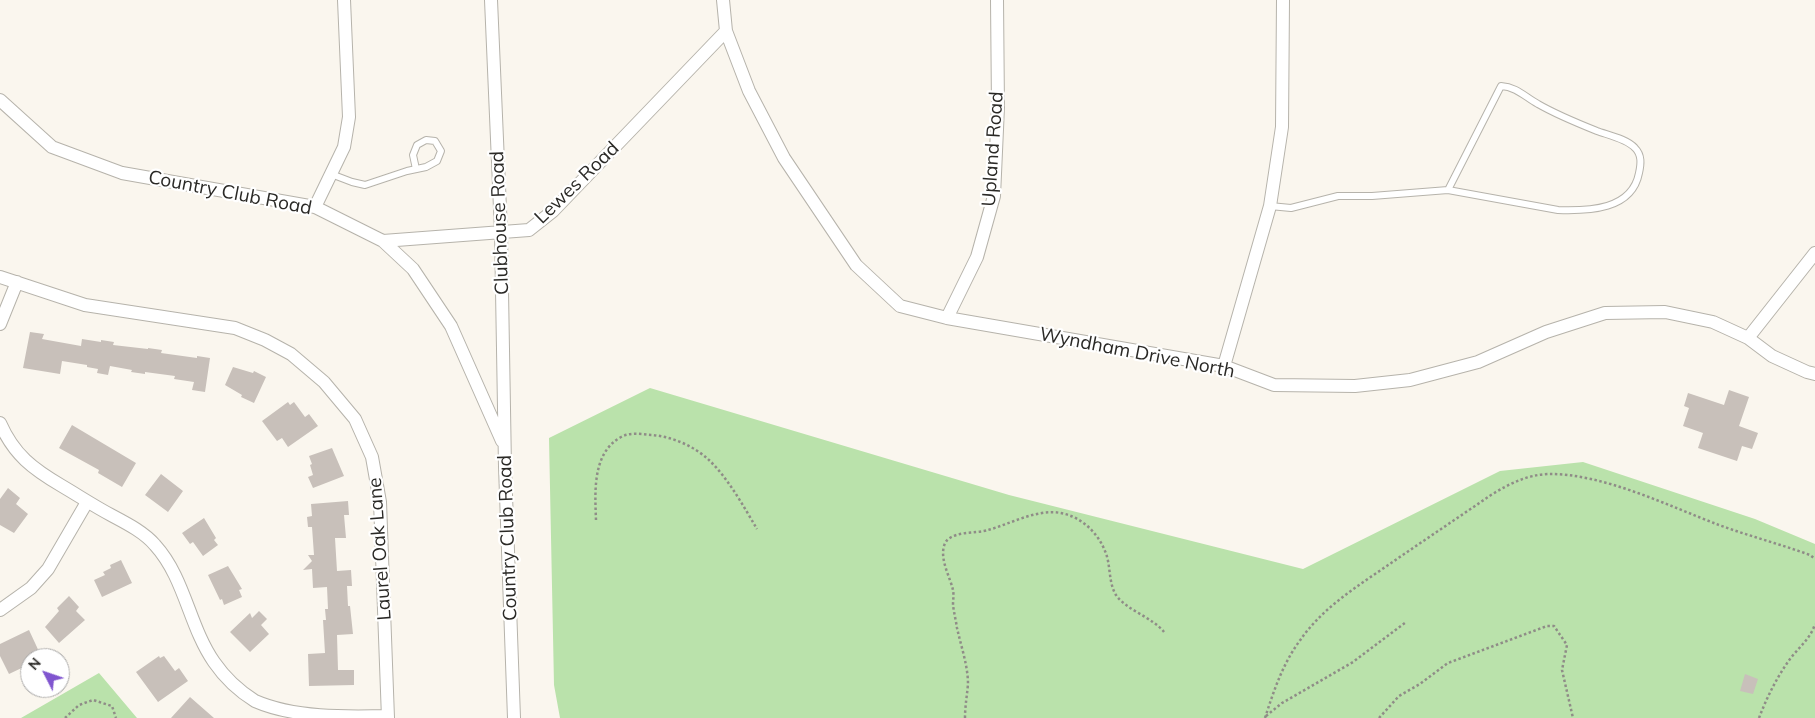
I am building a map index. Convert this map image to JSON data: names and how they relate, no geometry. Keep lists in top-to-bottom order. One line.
{"streets":{"street":["Upland Road","Lewes Road","Country Club Road","Clubhouse Road","Wyndham Drive North","Laurel Oak Lane"]},"crossings":[["Upland Road","Wyndham Drive North"],["Lewes Road","Country Club Road"],["Lewes Road","Clubhouse Road"],["Lewes Road","Wyndham Drive North"],["Country Club Road","Clubhouse Road"]],"north":"top left"}
